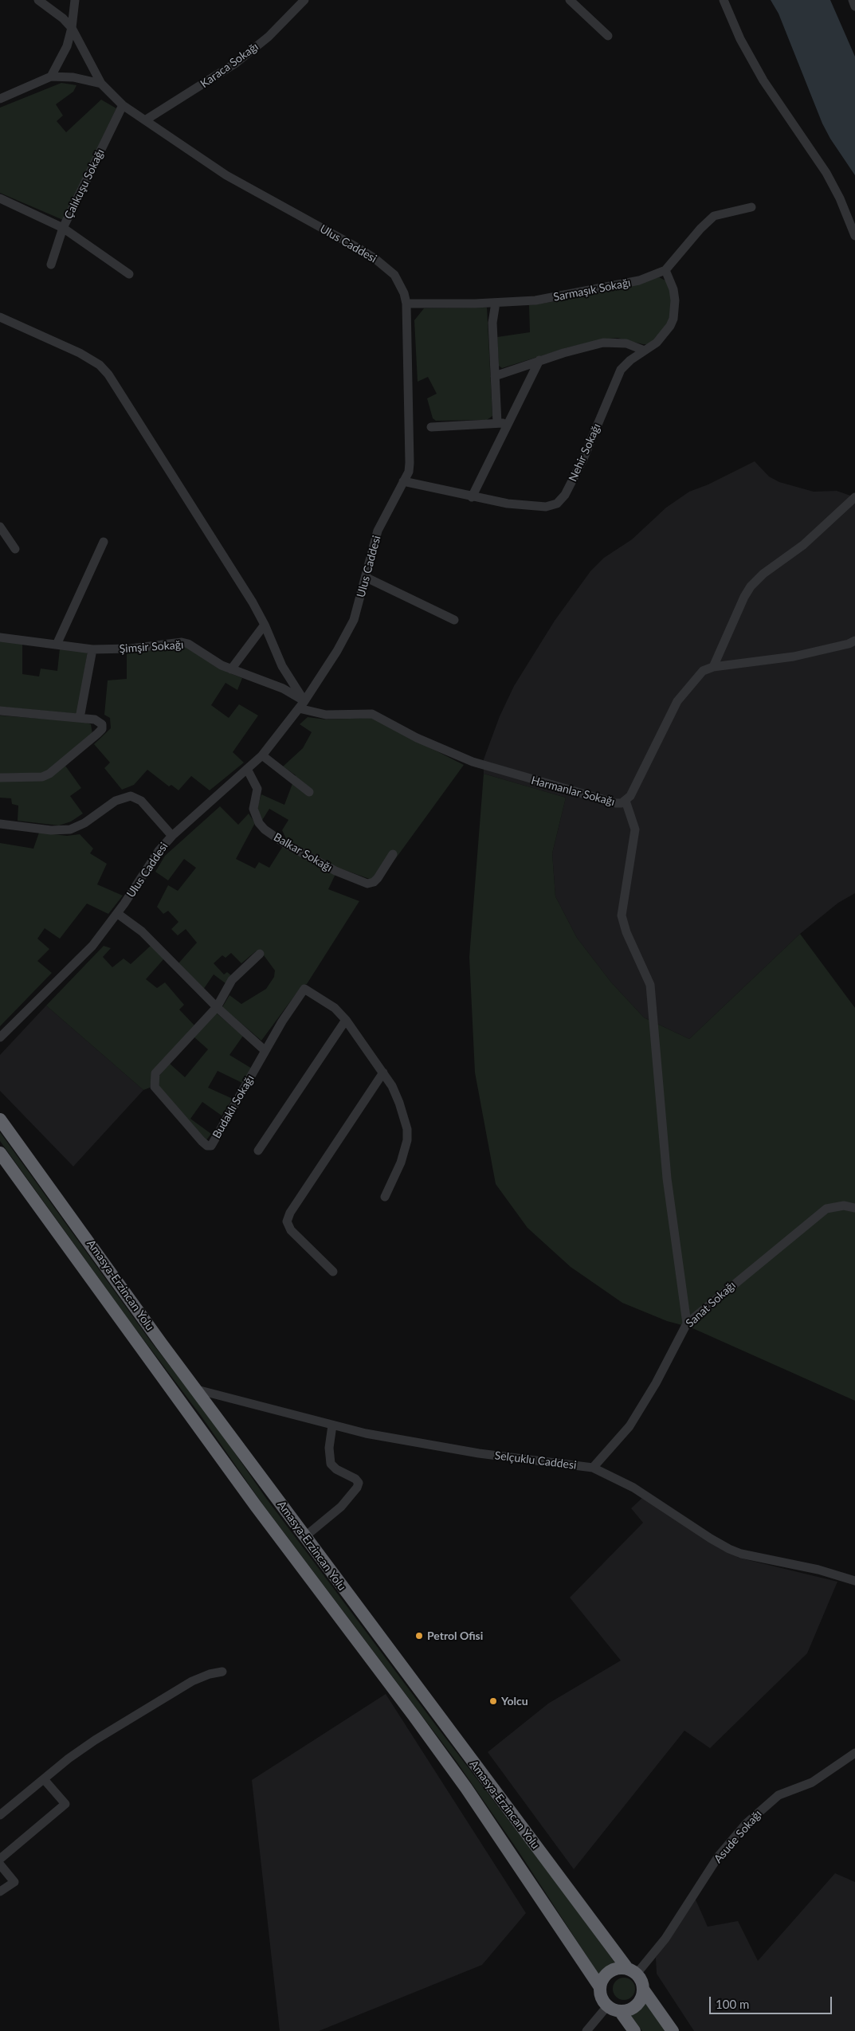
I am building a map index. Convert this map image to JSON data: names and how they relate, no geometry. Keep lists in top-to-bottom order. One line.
{"streets":{"highway":["Amasya-Erzincan Yolu"],"street":["Karaca Sokağı","Çalıkuşu Sokağı","Ulus Caddesi","Sarmaşık Sokağı","Nehir Sokağı","Şimşir Sokağı","Harmanlar Sokağı","Balkar Sokağı","Budaklı Sokağı","Sanat Sokağı","Selçuklu Caddesi","Asude Sokağı"]},"crossings":[["Karaca Sokağı","Ulus Caddesi"],["Çalıkuşu Sokağı","Ulus Caddesi"],["Ulus Caddesi","Sarmaşık Sokağı"],["Ulus Caddesi","Nehir Sokağı"],["Ulus Caddesi","Şimşir Sokağı"],["Ulus Caddesi","Harmanlar Sokağı"],["Ulus Caddesi","Balkar Sokağı"],["Sarmaşık Sokağı","Nehir Sokağı"],["Amasya-Erzincan Yolu","Selçuklu Caddesi"],["Amasya-Erzincan Yolu","Asude Sokağı"],["Sanat Sokağı","Selçuklu Caddesi"]],"places":["Petrol Ofisi","Yolcu"],"scale_bar":"100 m"}
